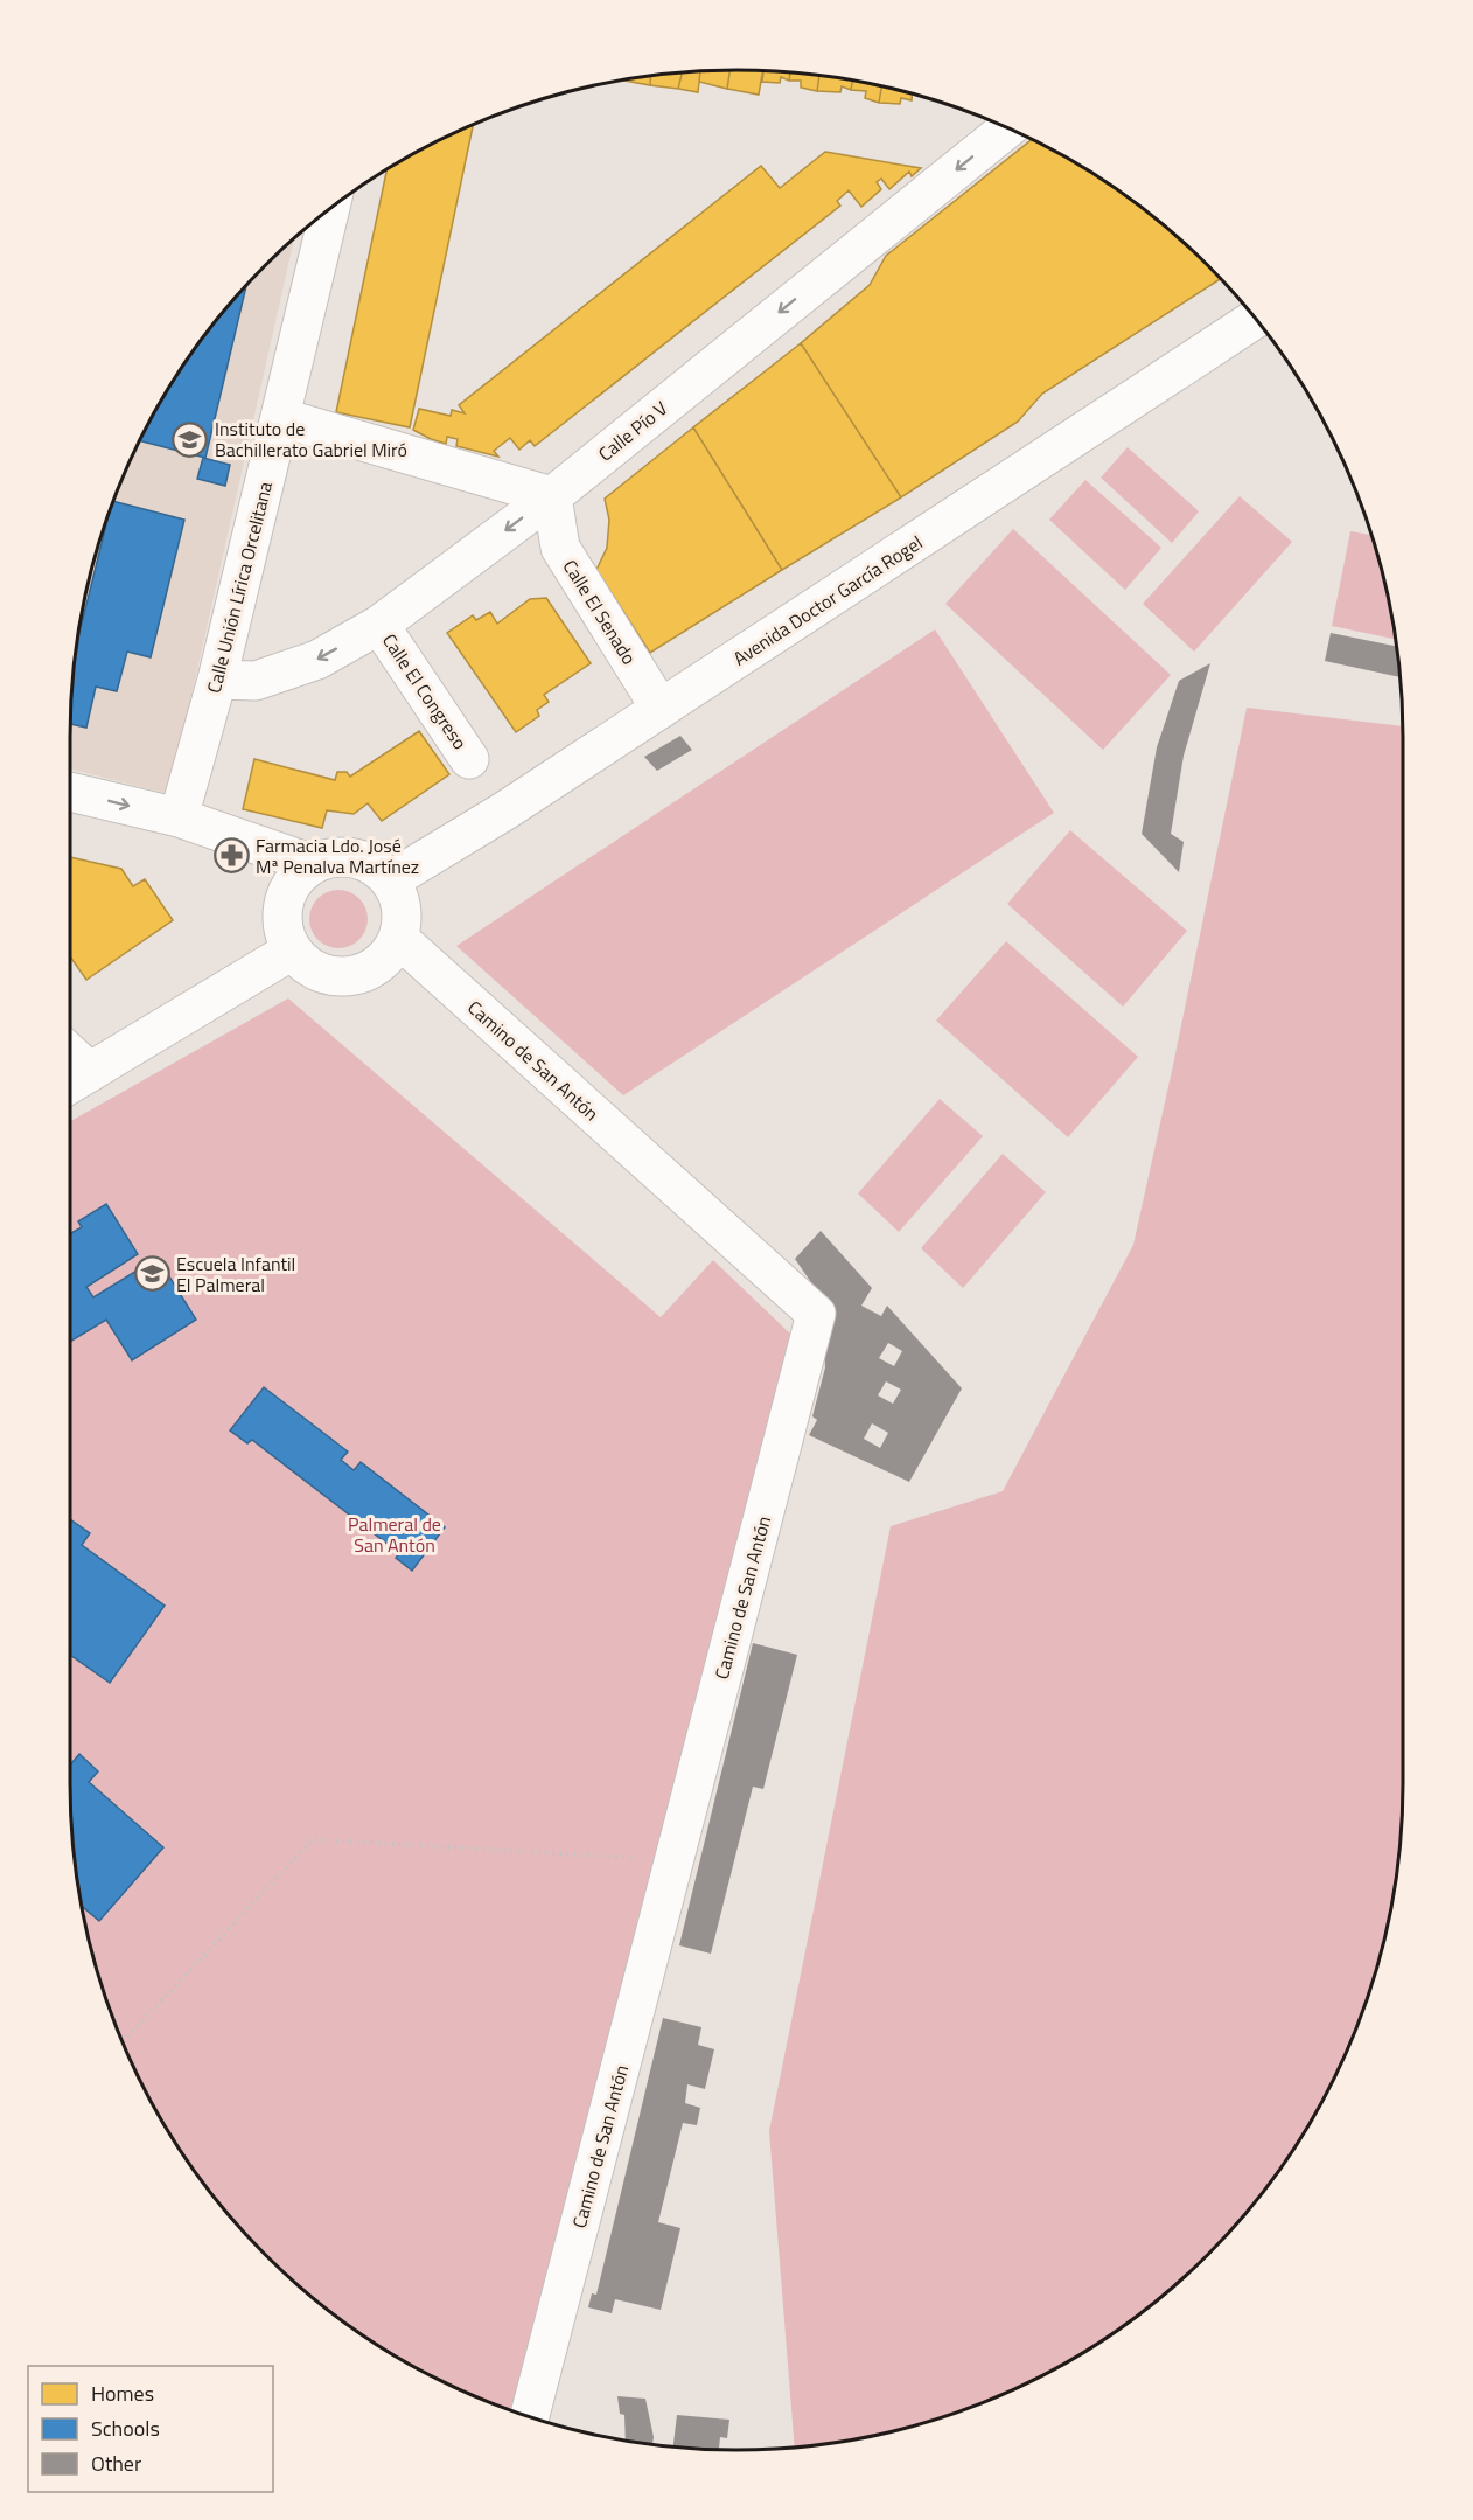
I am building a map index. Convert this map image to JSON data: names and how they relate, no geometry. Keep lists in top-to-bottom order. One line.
{"streets":{"street":["Calle Pío V","Calle Unión Lírica Orcelitana","Avenida Doctor García Rogel","Calle El Senado","Calle El Congreso","Camino de San Antón"]},"crossings":[["Calle Pío V","Calle Unión Lírica Orcelitana"],["Calle Pío V","Calle El Senado"],["Calle Pío V","Calle El Congreso"],["Avenida Doctor García Rogel","Calle El Senado"],["Avenida Doctor García Rogel","Camino de San Antón"]],"one_way":["Calle Pío V"],"parks":["Palmeral de San Antón"],"places":{"school or university":["Instituto de Bachillerato Gabriel Miró","Escuela Infantil El Palmeral"],"pharmacy":["Farmacia Ldo. José Mª Penalva Martínez"]},"legend":["Homes","Schools","Other"]}
